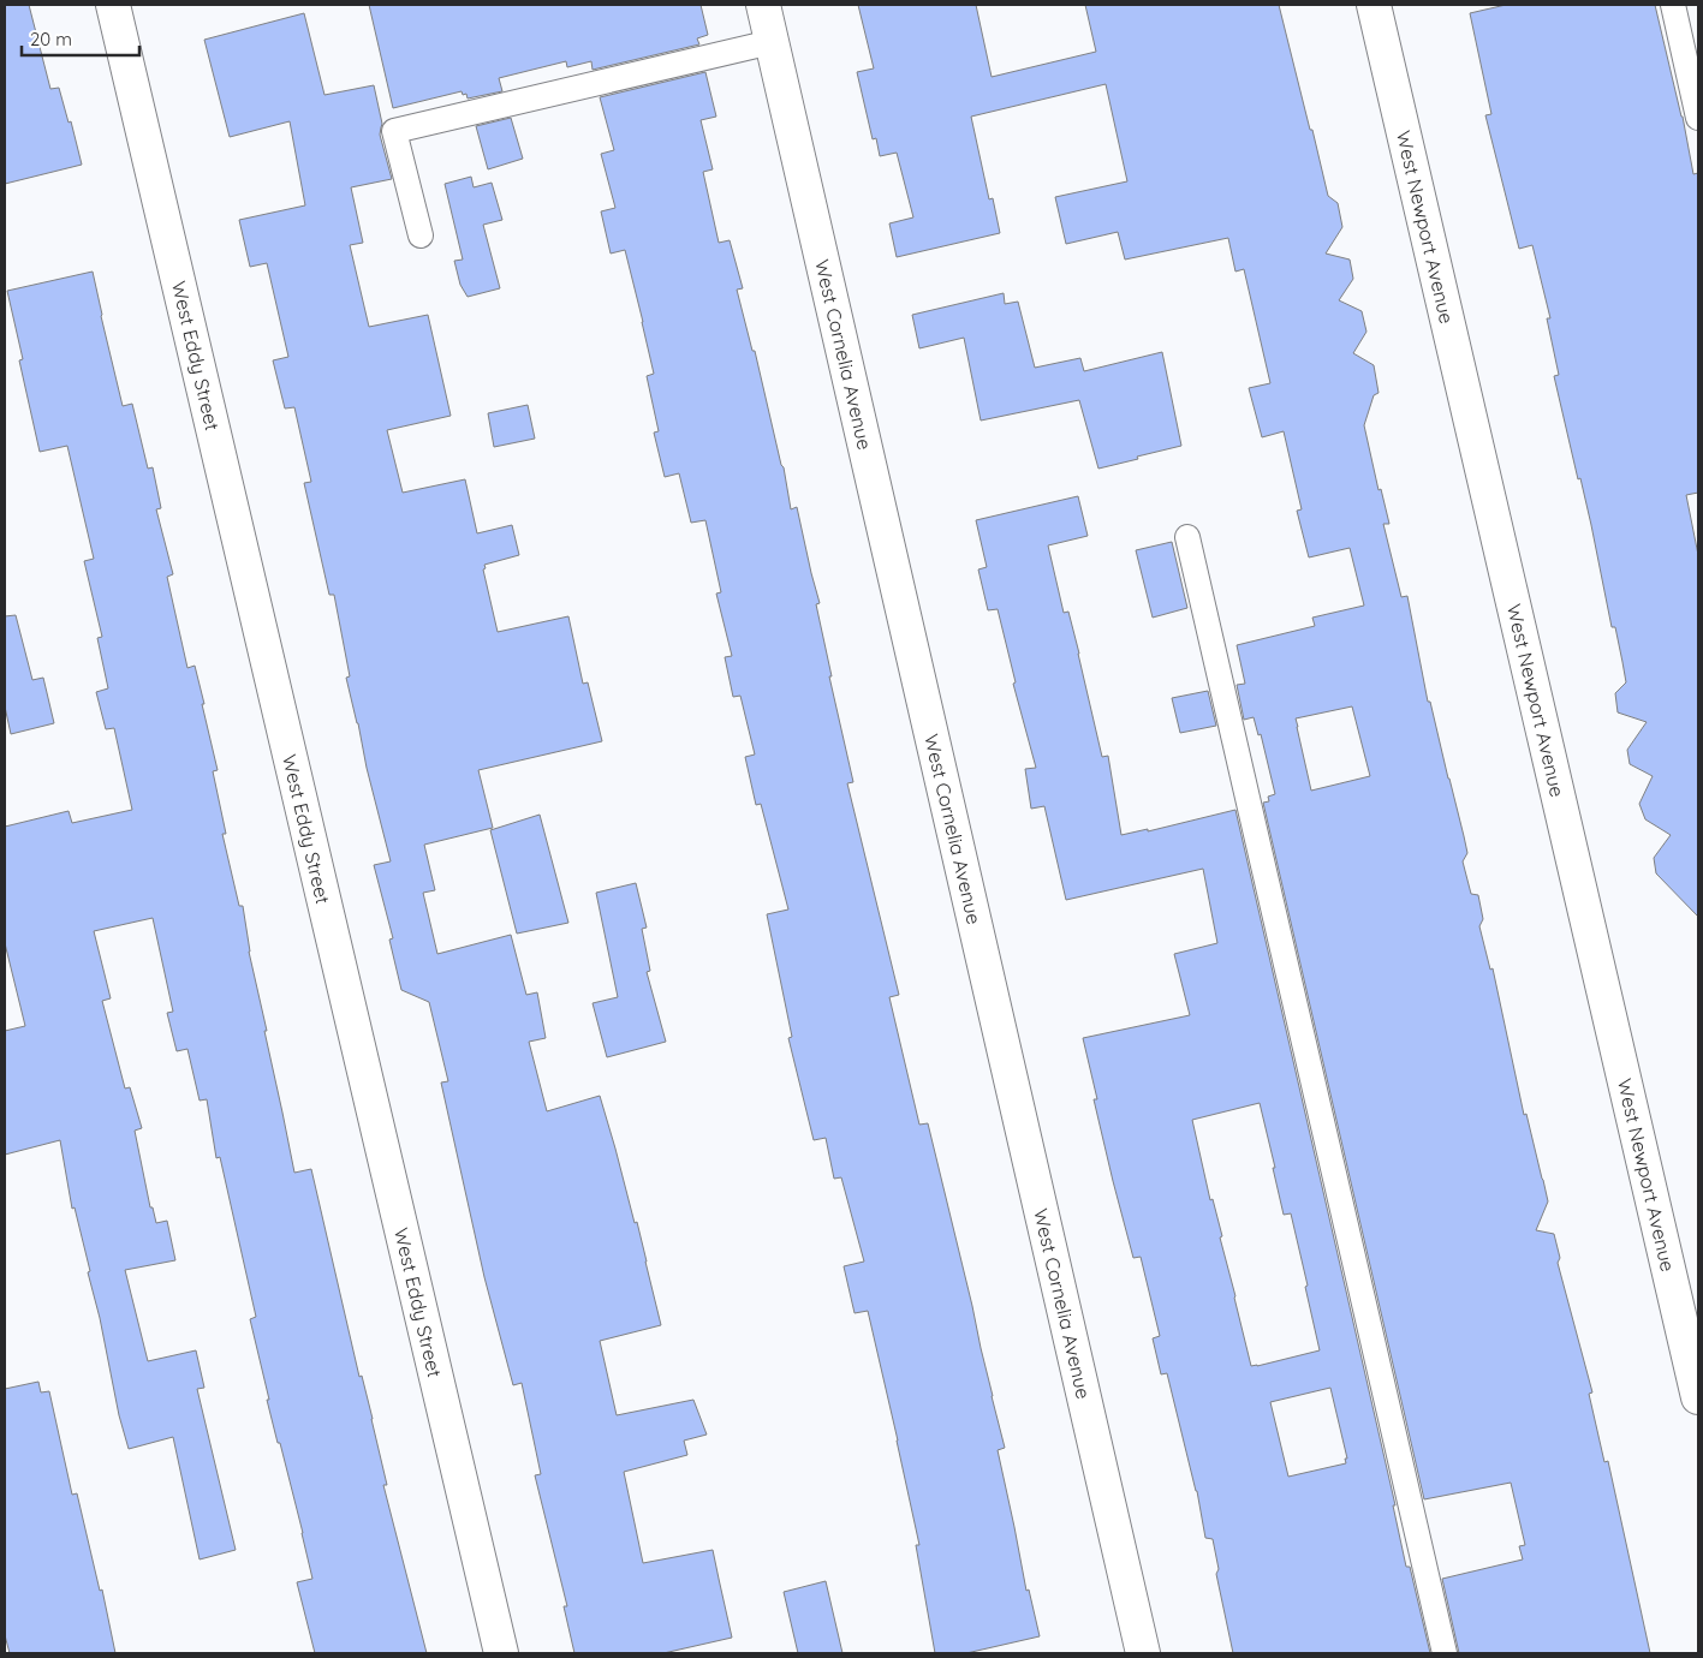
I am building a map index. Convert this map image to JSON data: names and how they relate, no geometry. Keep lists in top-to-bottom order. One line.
{"streets":{"street":["West Newport Avenue","West Cornelia Avenue","West Eddy Street"]},"scale_bar":"20 m"}
